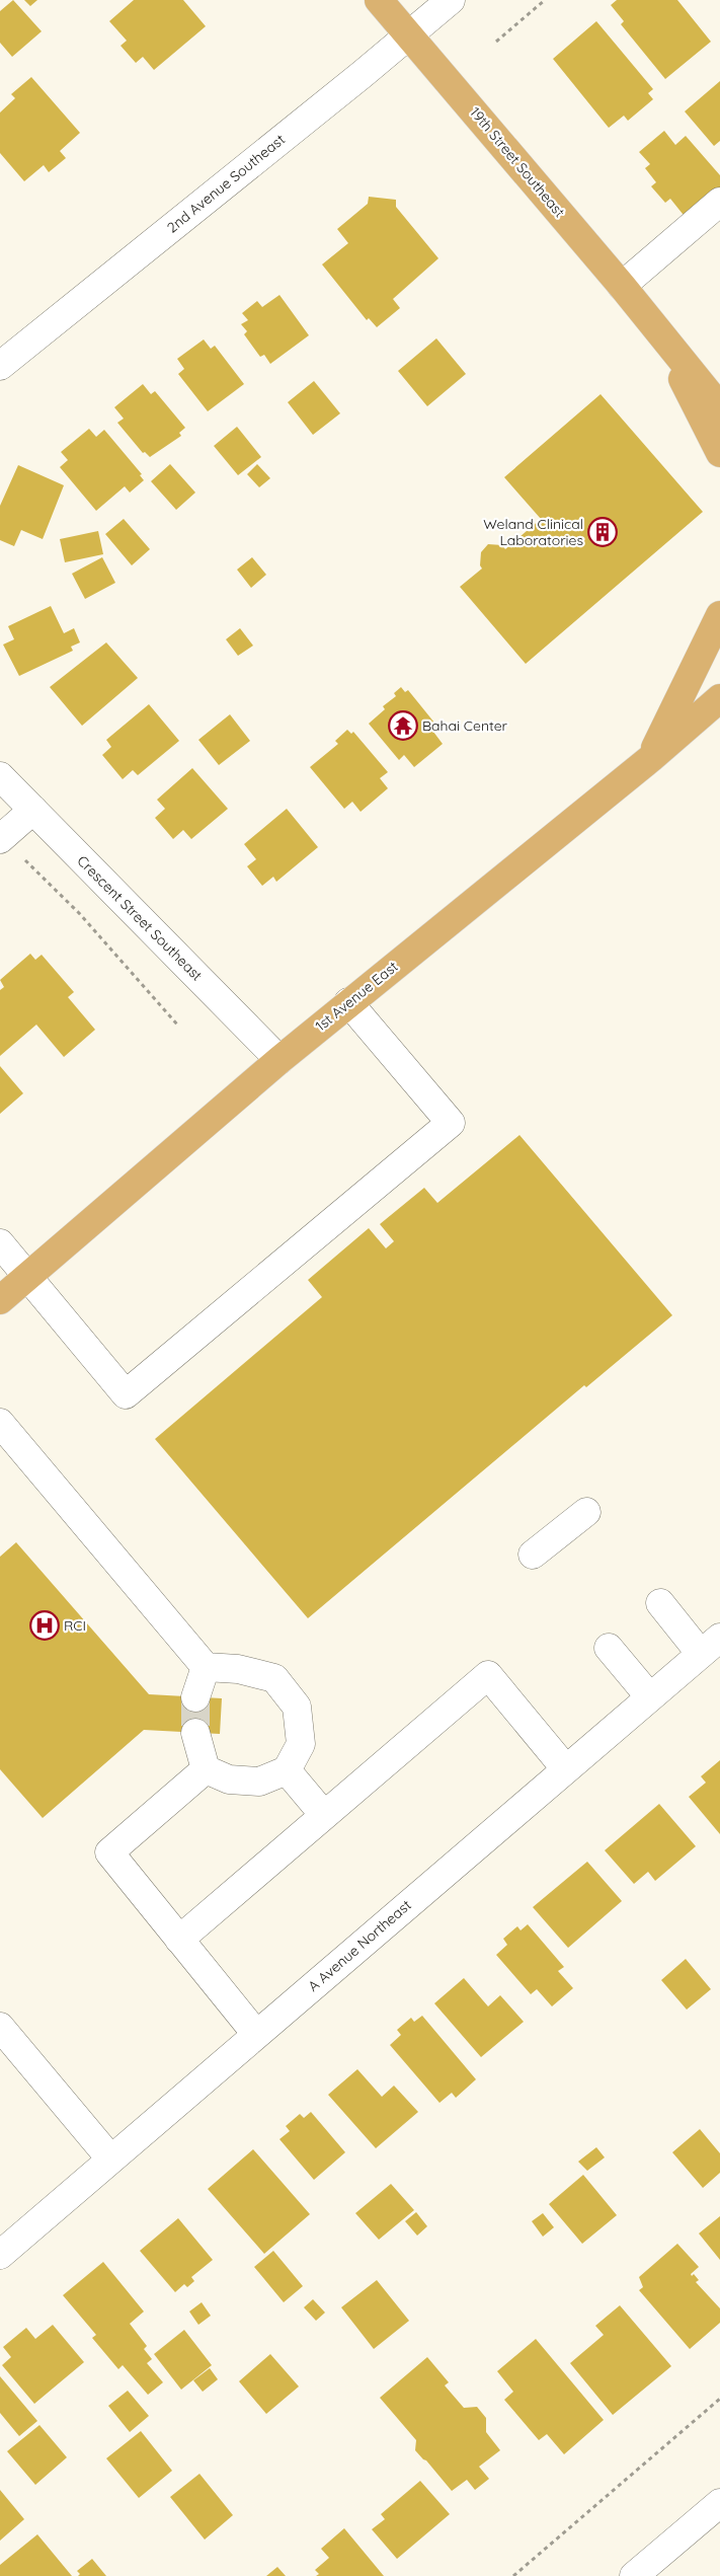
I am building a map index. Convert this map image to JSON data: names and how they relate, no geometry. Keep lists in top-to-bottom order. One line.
{"streets":{"main road":["19th Street Southeast","1st Avenue East"],"street":["2nd Avenue Southeast","Crescent Street Southeast","A Avenue Northeast"]},"crossings":[["19th Street Southeast","2nd Avenue Southeast"],["Crescent Street Southeast","1st Avenue East"]],"places":{"building":["Weland Clinical Laboratories"],"temple":["Bahai Center"],"hospital":["RCI"]}}
